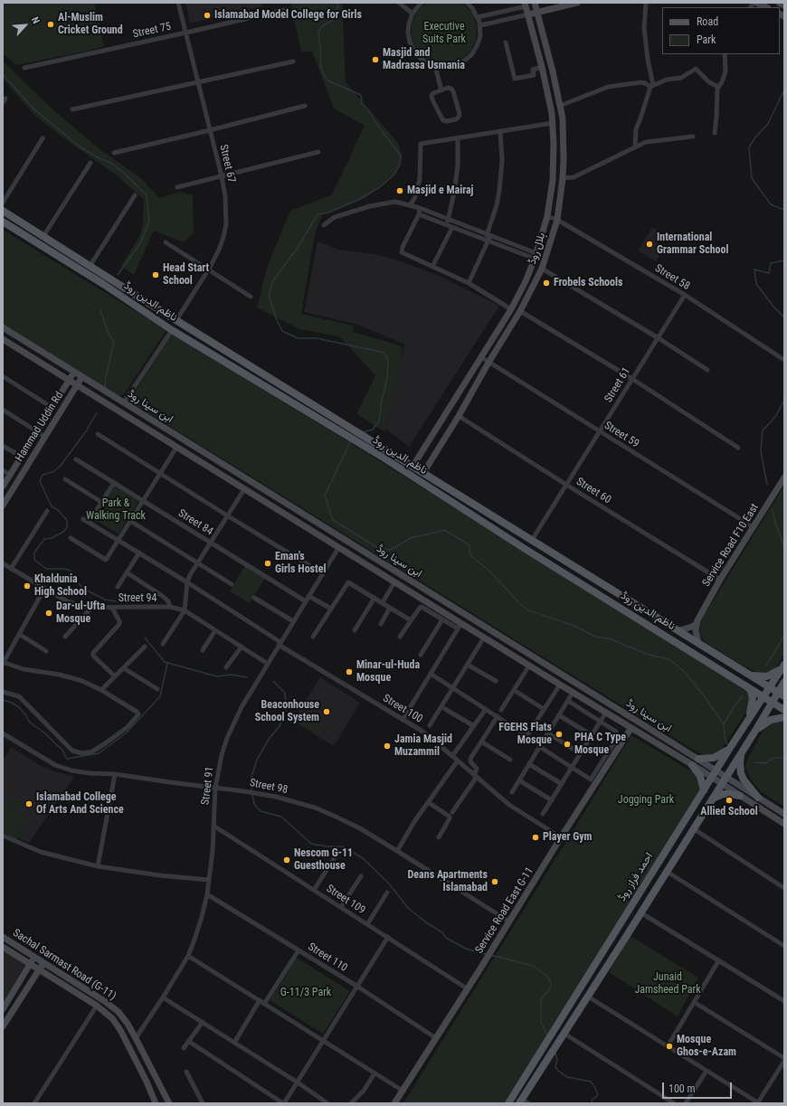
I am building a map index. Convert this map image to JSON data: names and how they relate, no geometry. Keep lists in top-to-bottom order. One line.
{"streets":{"main road":["ہلال روڈ","ناظم الدین روڈ","ابن سینا روڈ","Hammad Uddin Rd","Service Road F10 East","احمد فراز روڈ","Service Road East G-11","Sachal Sarmast Road (G-11)"],"street":["Street 75","Street 67","Street 58","Street 61","Street 59","Street 60","Street 84","Street 94","Street 100","Street 91","Street 98","Street 109","Street 110"]},"crossings":[["Street 75","Street 67"],["Street 67","ناظم الدین روڈ"],["ہلال روڈ","Street 58"],["ہلال روڈ","ناظم الدین روڈ"],["ہلال روڈ","Street 59"],["ہلال روڈ","Street 60"],["Street 58","Street 61"],["ناظم الدین روڈ","Street 61"],["ناظم الدین روڈ","احمد فراز روڈ"],["Street 61","Street 59"],["Street 61","Street 60"],["ابن سینا روڈ","Hammad Uddin Rd"],["ابن سینا روڈ","Street 91"],["ابن سینا روڈ","احمد فراز روڈ"],["ابن سینا روڈ","Service Road East G-11"],["Street 59","Service Road F10 East"],["Street 60","Service Road F10 East"],["Street 84","Street 91"],["Street 94","Street 91"],["Street 100","Street 91"],["Street 100","Service Road East G-11"],["Street 91","Street 98"],["Street 91","Street 109"],["Street 91","Street 110"],["Street 91","Sachal Sarmast Road (G-11)"],["Street 98","Service Road East G-11"],["Street 109","Service Road East G-11"],["Service Road East G-11","Street 110"]],"parks":["Executive Suits Park","Park & Walking Track","Jogging Park","Junaid Jamsheed Park","G-11/3 Park"],"places":["Islamabad Model College for Girls","Al-Muslim Cricket Ground","Masjid and Madrassa Usmania","Masjid e Mairaj","International Grammar School","Head Start School","Frobels Schools","Eman's Girls Hostel","Khaldunia High School","Dar-ul-Ufta Mosque","Minar-ul-Huda Mosque","Beaconhouse School System","FGEHS Flats Mosque","PHA C Type Mosque","Jamia Masjid Muzammil","Allied School","Islamabad College Of Arts And Science","Player Gym","Nescom G-11 Guesthouse","Deans Apartments Islamabad","Mosque Ghos-e-Azam"],"legend":["Road","Park"],"scale_bar":"100 m","north":"top right"}
